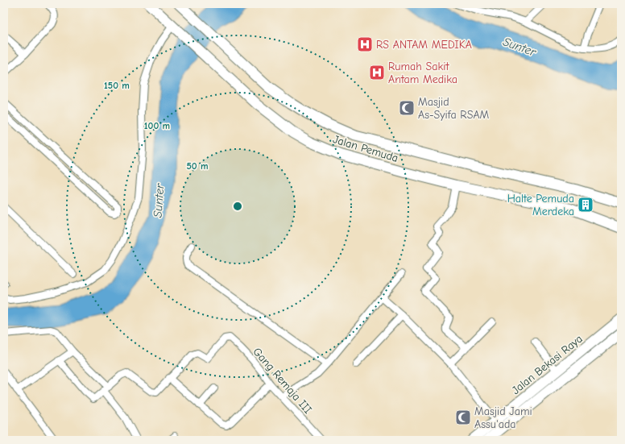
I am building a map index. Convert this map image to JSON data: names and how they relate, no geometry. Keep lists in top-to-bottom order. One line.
{"streets":{"main road":["Jalan Pemuda","Jalan Bekasi Raya"],"street":["Gang Remaja III"]},"water":["Sunter"],"places":{"hospital":["RS ANTAM MEDIKA","Rumah Sakit Antam Medika"],"mosque":["Masjid As-Syifa RSAM","Masjid Jami Assu'ada"],"building":["Halte Pemuda Merdeka"]},"rings":["150 m","100 m","50 m"]}
